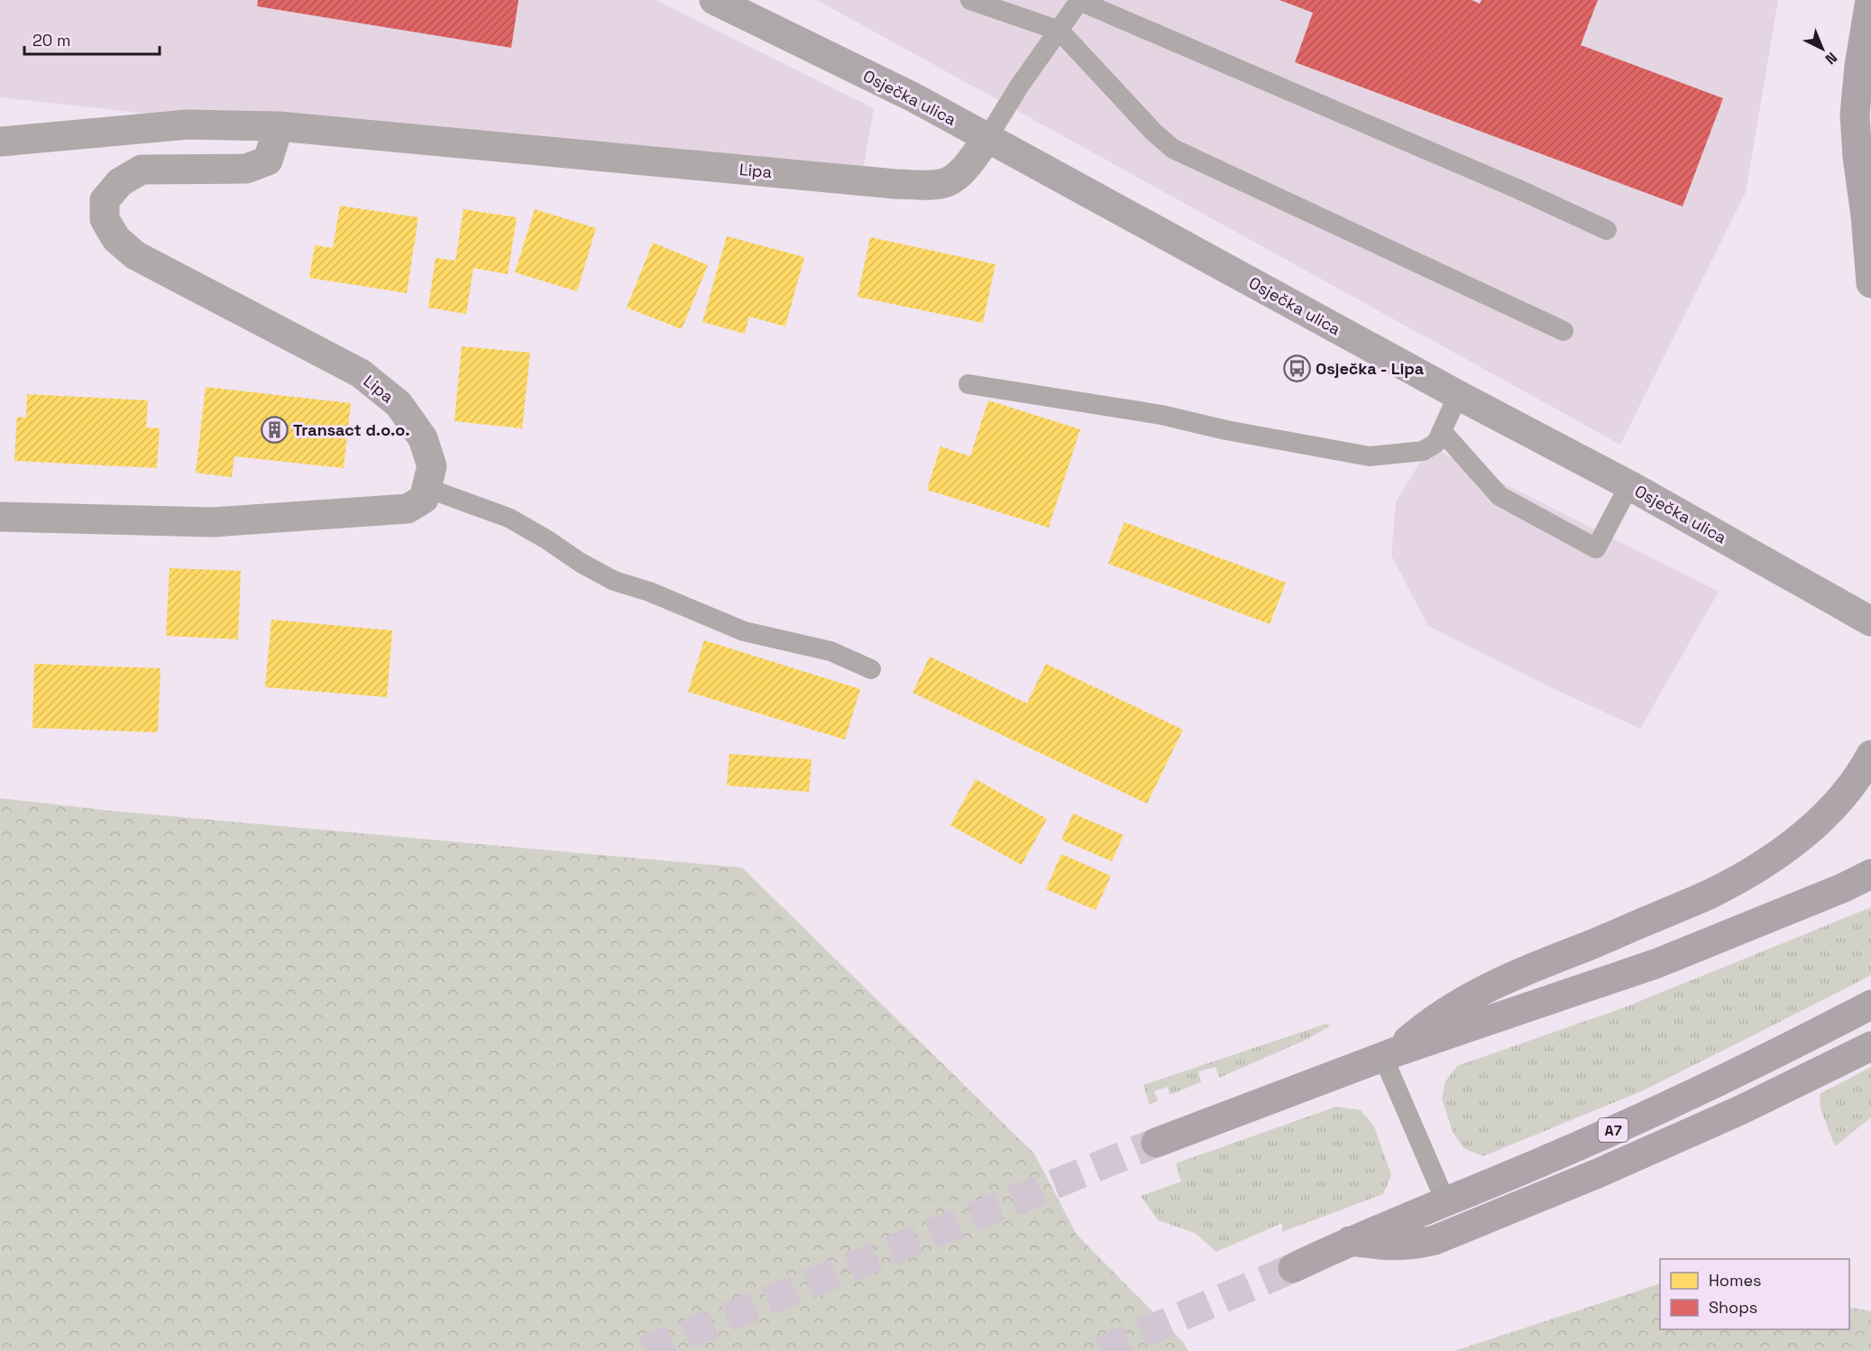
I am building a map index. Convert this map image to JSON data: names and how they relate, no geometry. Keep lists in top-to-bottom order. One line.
{"streets":{"highway":["A7"],"main road":["Osječka ulica"],"street":["Lipa"]},"crossings":[["Osječka ulica","Lipa"]],"places":{"bus stop":["Osječka - Lipa"],"building":["Transact d.o.o."]},"legend":["Homes","Shops"],"scale_bar":"20 m","north":"bottom right"}
